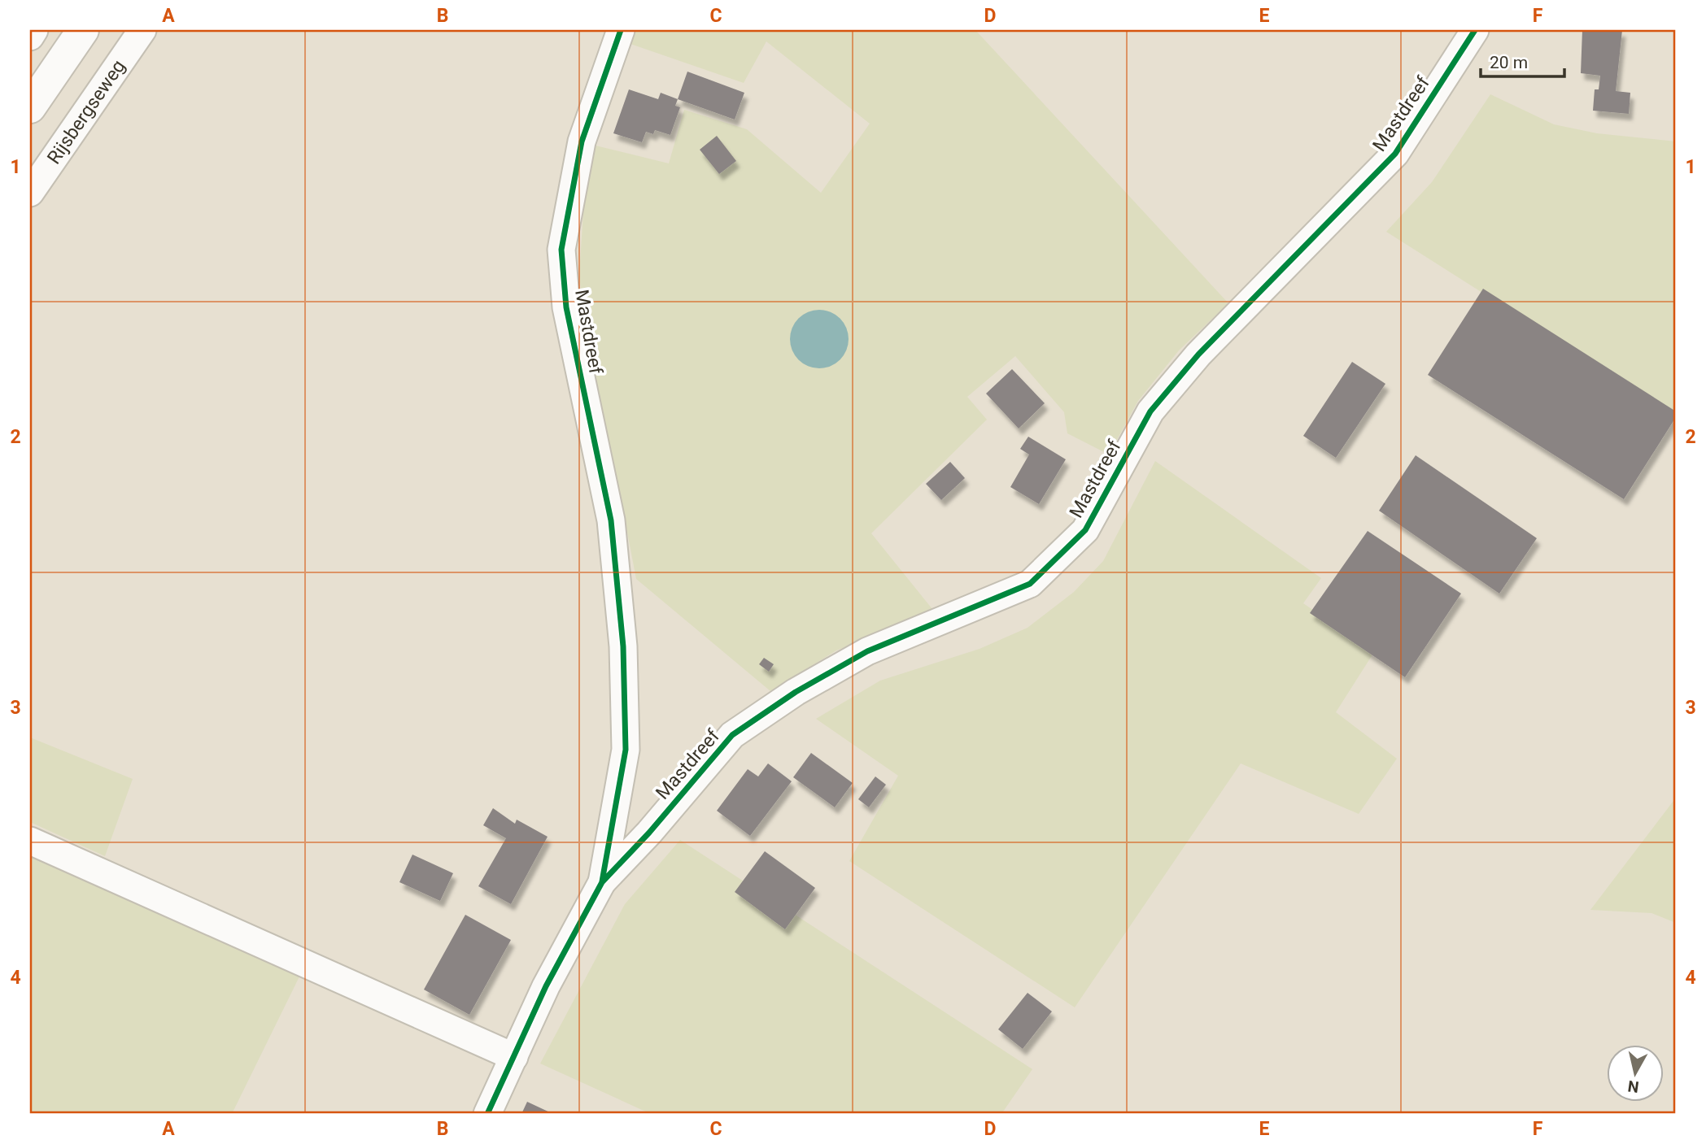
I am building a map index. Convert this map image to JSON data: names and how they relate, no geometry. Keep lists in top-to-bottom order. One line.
{"streets":{"street":["Rijsbergseweg","Mastdreef"]},"scale_bar":"20 m","north":"bottom","grid":{"columns":["A","B","C","D","E","F"],"rows":["1","2","3","4"]}}
